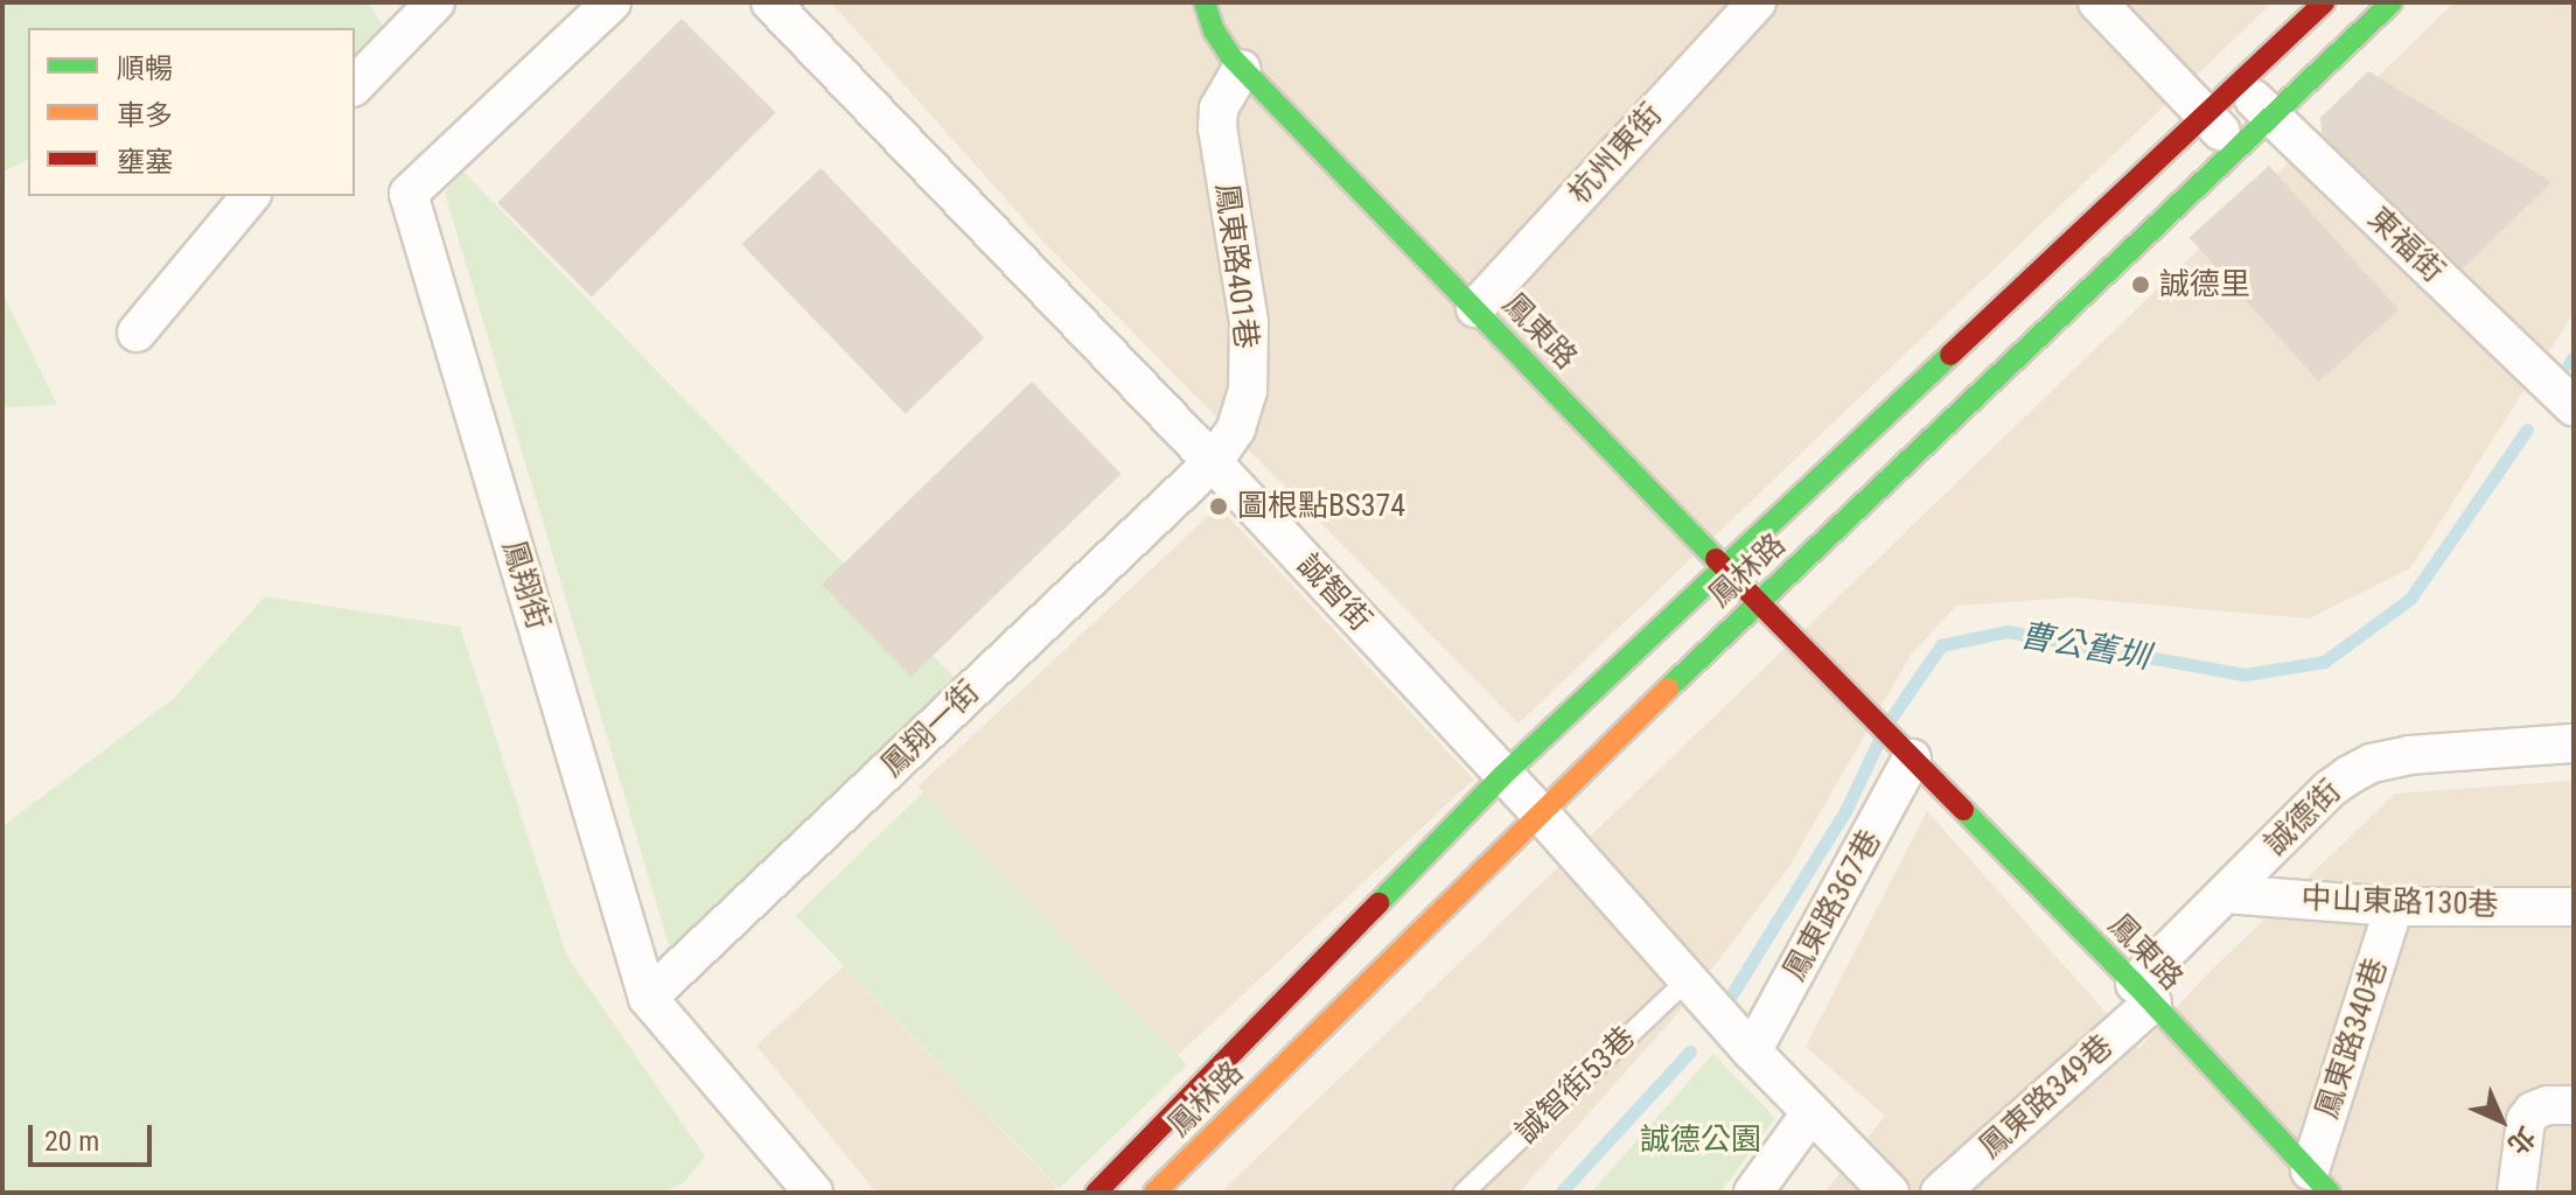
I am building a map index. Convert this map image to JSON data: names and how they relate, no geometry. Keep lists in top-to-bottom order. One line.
{"streets":{"main road":["鳳東路","鳳林路"],"street":["杭州東街","東福街","鳳東路401巷","鳳翔街","誠智街","鳳翔一街","誠德街","中山東路130巷","鳳東路367巷","鳳東路340巷","鳳東路349巷"],"lane":["誠智街53巷"]},"crossings":[["杭州東街","鳳東路"],["東福街","鳳林路"],["鳳東路401巷","鳳東路"],["鳳東路401巷","誠智街"],["鳳東路401巷","鳳翔一街"],["鳳東路","鳳林路"],["鳳東路","誠德街"],["鳳東路","鳳東路367巷"],["鳳東路","鳳東路340巷"],["鳳東路","鳳東路349巷"],["鳳林路","誠智街"],["鳳翔街","鳳翔一街"],["誠智街","鳳翔一街"],["誠智街","鳳東路367巷"],["誠智街","誠智街53巷"],["誠德街","中山東路130巷"],["誠德街","鳳東路349巷"],["中山東路130巷","鳳東路340巷"]],"water":["曹公舊圳"],"parks":["誠德公園"],"places":["誠德里","圖根點BS374"],"legend":["順暢","車多","壅塞"],"scale_bar":"20 m","north":"bottom right"}
